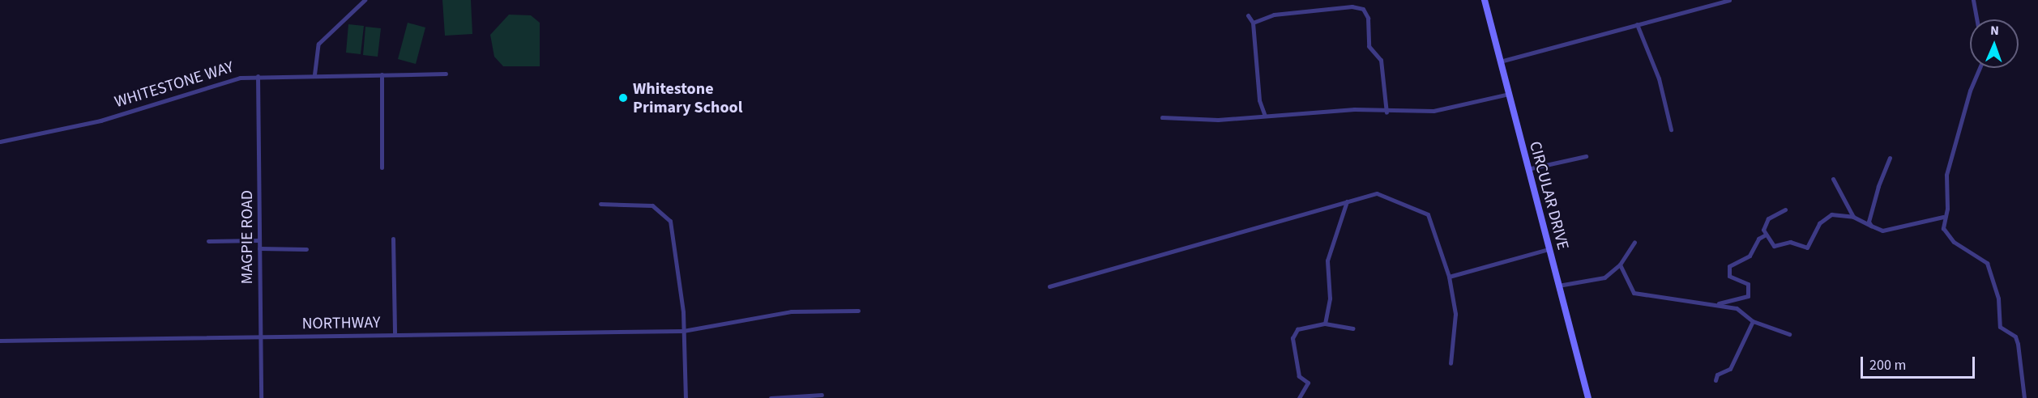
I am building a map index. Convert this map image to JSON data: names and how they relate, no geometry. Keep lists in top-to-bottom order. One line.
{"streets":{"street":["WHITESTONE WAY","CIRCULAR DRIVE","MAGPIE ROAD","NORTHWAY"]},"crossings":[["WHITESTONE WAY","MAGPIE ROAD"],["MAGPIE ROAD","NORTHWAY"]],"places":["Whitestone Primary School"],"scale_bar":"200 m","north":"top"}
